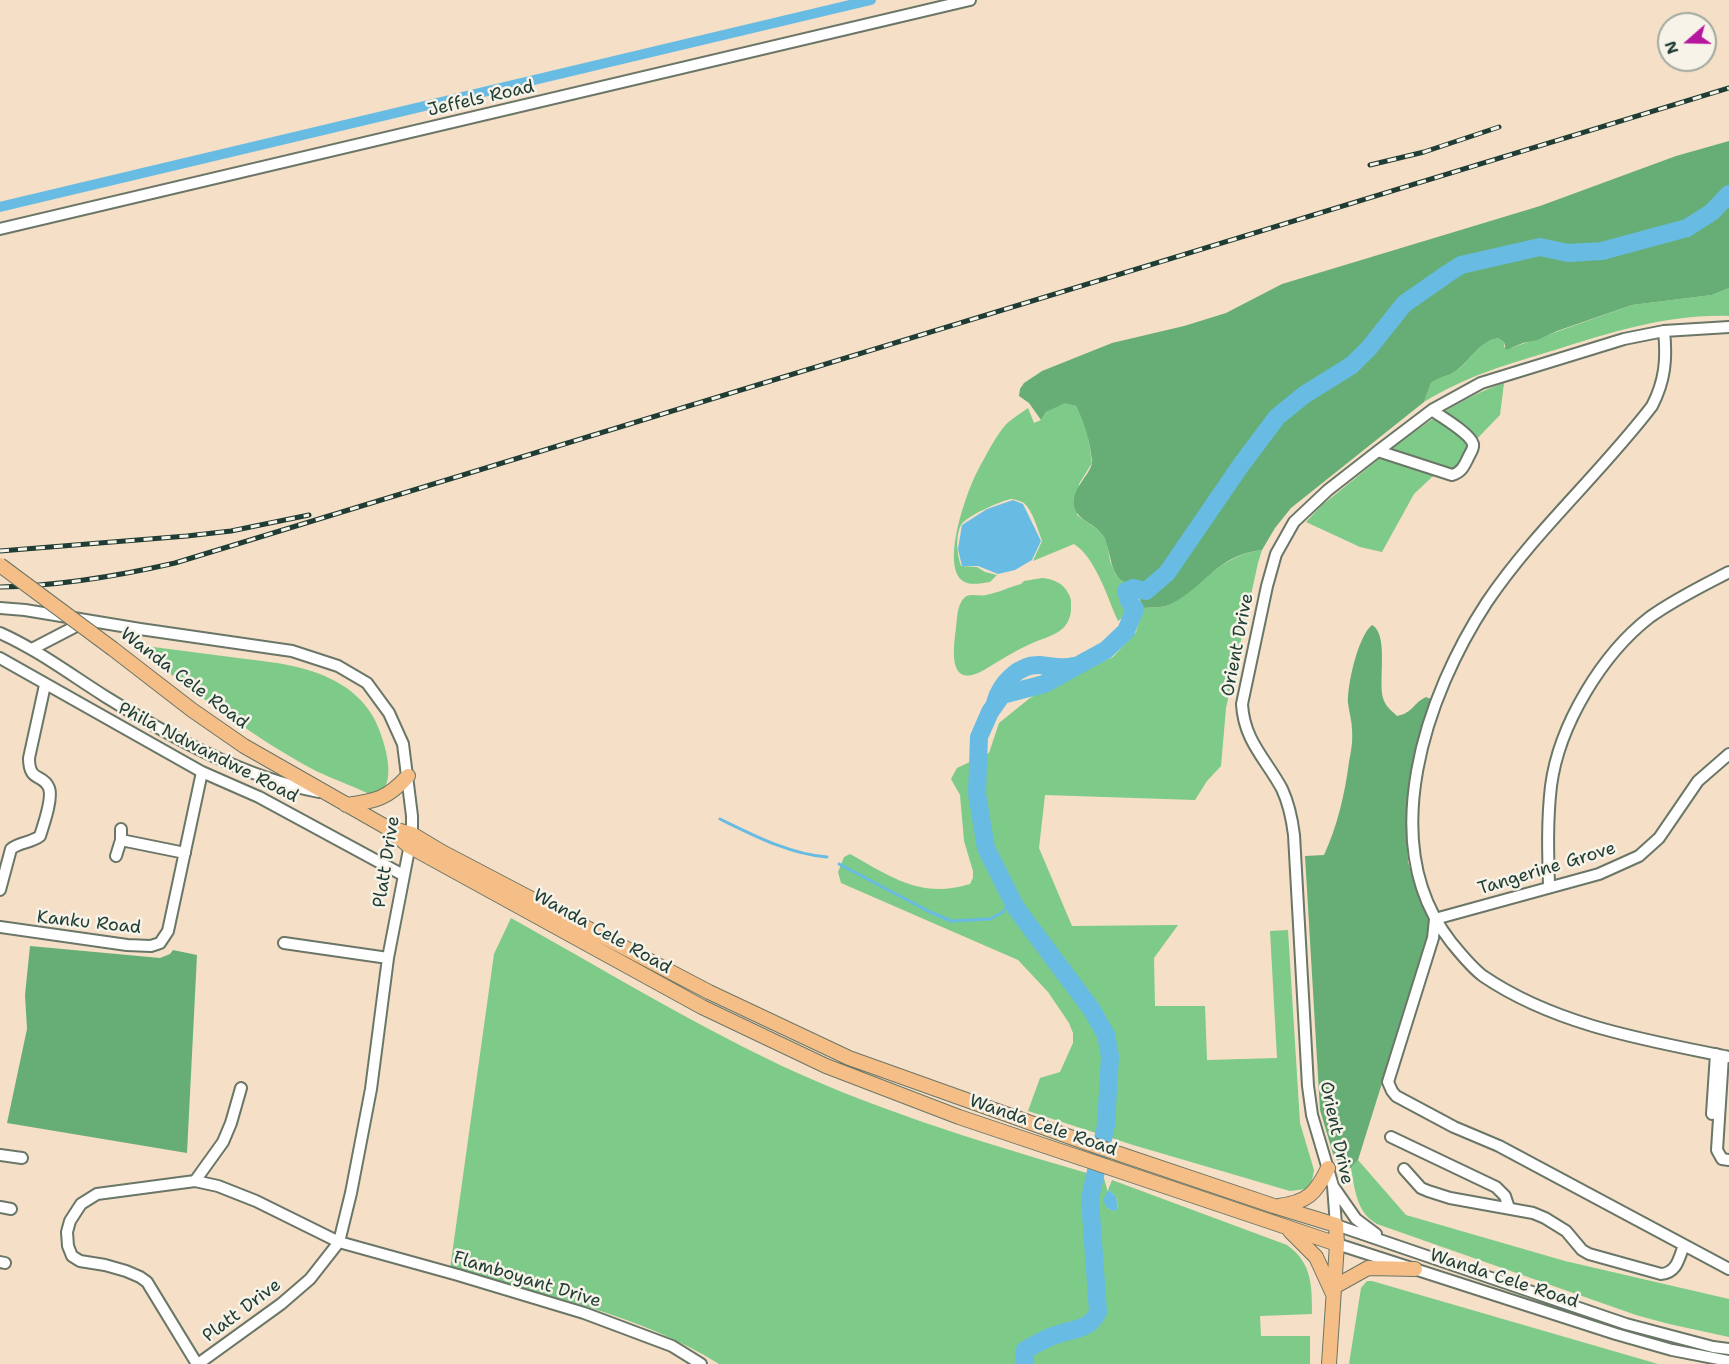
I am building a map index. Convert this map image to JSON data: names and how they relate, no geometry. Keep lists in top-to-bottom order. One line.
{"streets":{"main road":["Wanda Cele Road"],"street":["Jeffels Road","Orient Drive","Phila Ndwandwe Road","Platt Drive","Tangerine Grove","Kanku Road","Flamboyant Drive"]},"crossings":[["Orient Drive","Wanda Cele Road"],["Wanda Cele Road","Phila Ndwandwe Road"],["Wanda Cele Road","Platt Drive"],["Phila Ndwandwe Road","Platt Drive"],["Platt Drive","Flamboyant Drive"]],"north":"left"}
